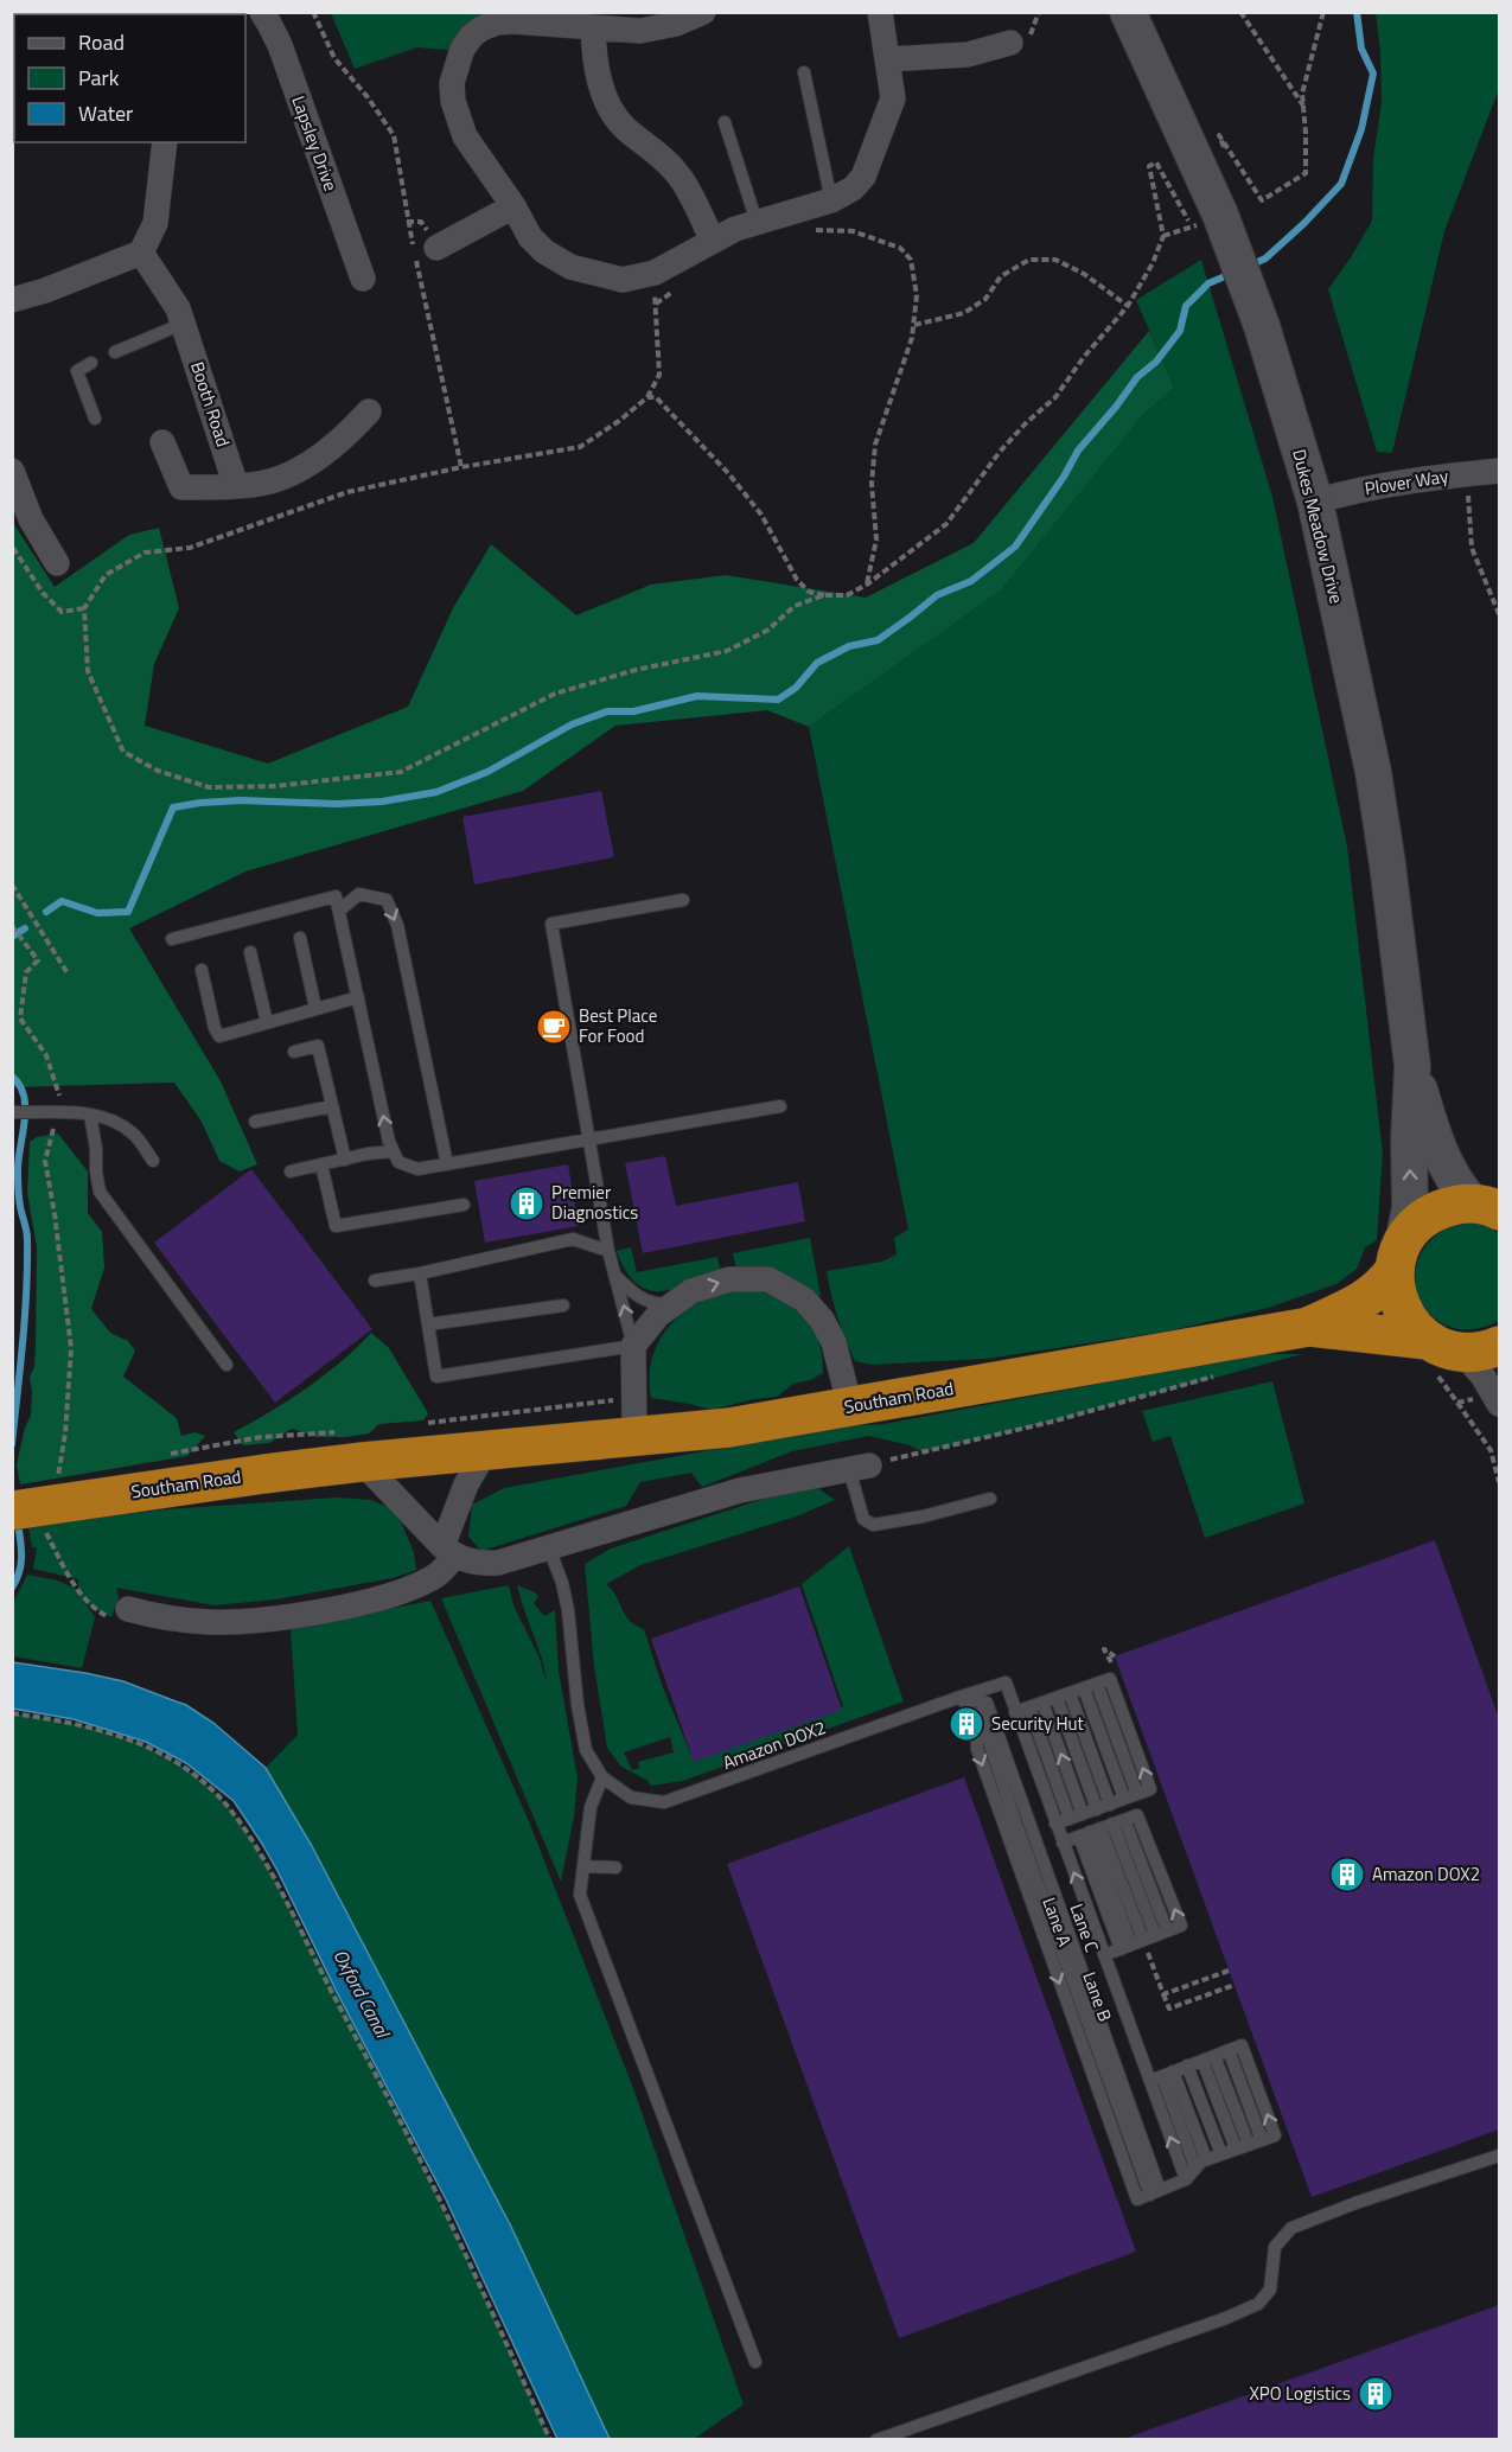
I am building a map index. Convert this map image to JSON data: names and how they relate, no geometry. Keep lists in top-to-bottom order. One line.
{"streets":{"highway":["Southam Road"],"street":["Lapsley Drive","Booth Road","Plover Way","Dukes Meadow Drive"],"lane":["Amazon DOX2","Lane A","Lane B"]},"crossings":[["Plover Way","Dukes Meadow Drive"],["Dukes Meadow Drive","Southam Road"],["Amazon DOX2","Lane A"],["Amazon DOX2","Lane B"],["Lane A","Lane B"]],"water":["Oxford Canal"],"places":{"cafe":["Best Place For Food"],"building":["Premier Diagnostics","Security Hut","Amazon DOX2","XPO Logistics"]},"legend":["Road","Park","Water"]}
